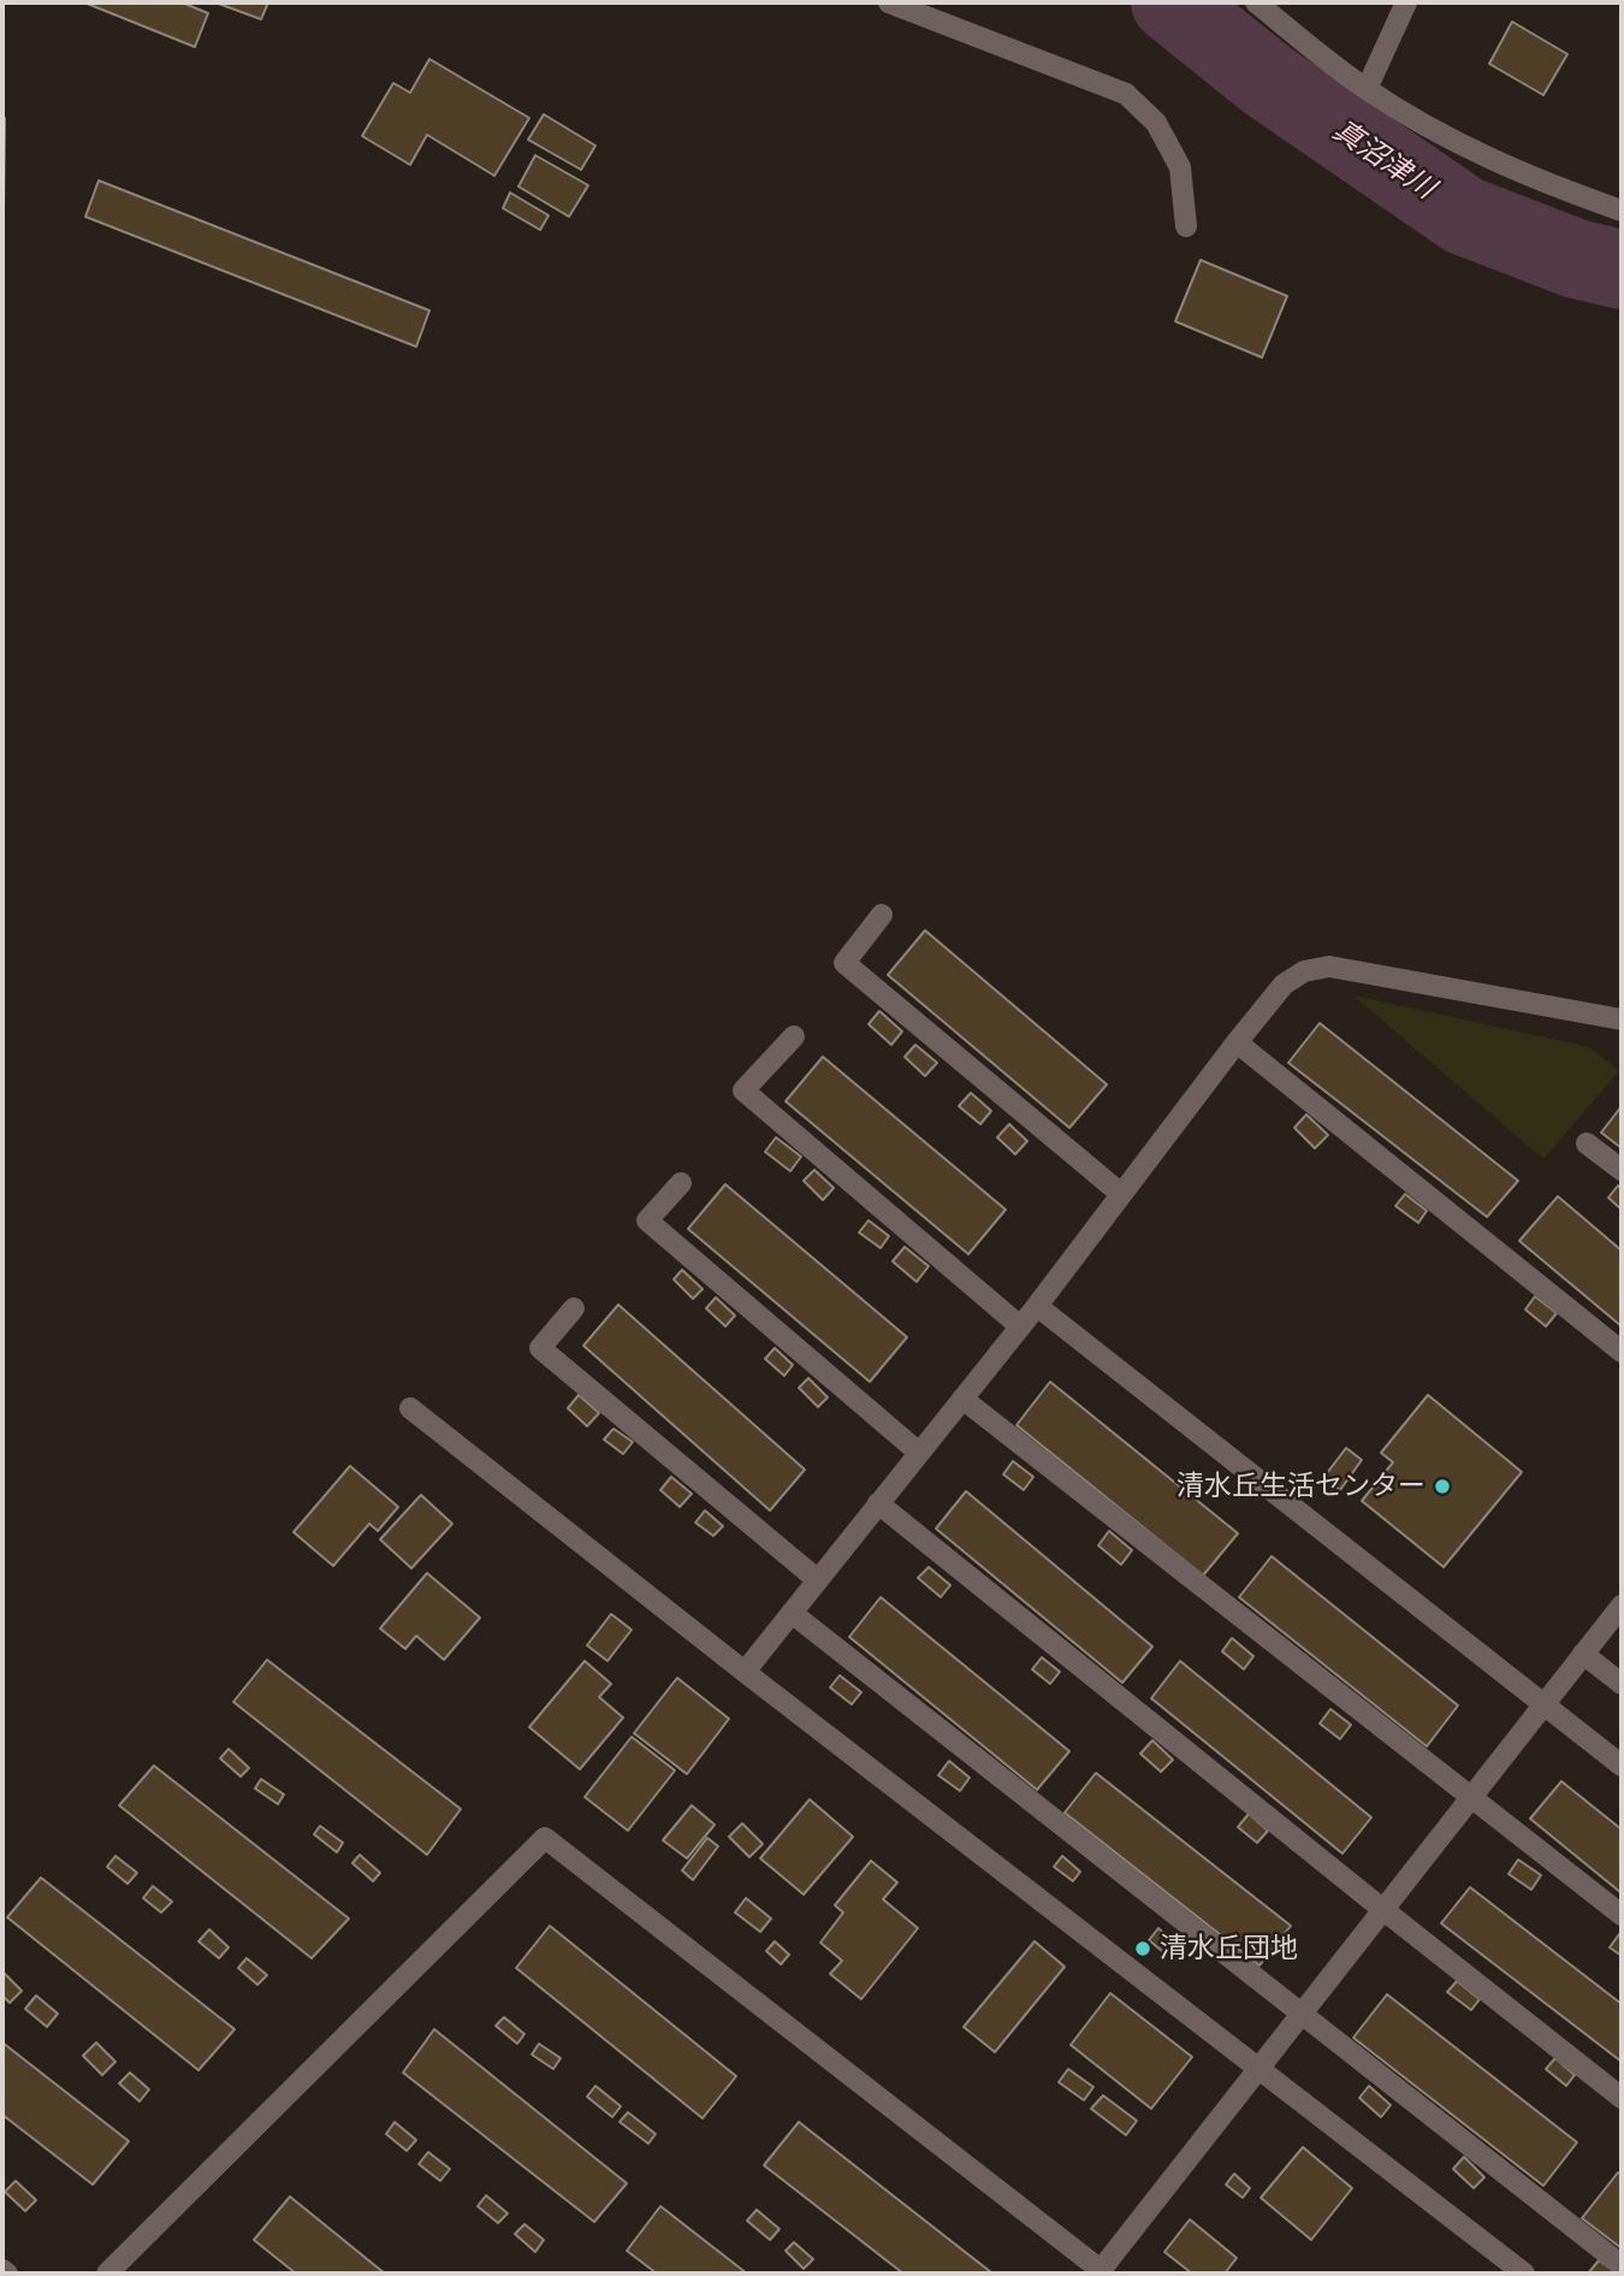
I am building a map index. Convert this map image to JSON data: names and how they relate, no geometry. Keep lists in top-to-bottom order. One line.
{"water":["真沼津川"],"places":["清水丘生活センター","清水丘団地"]}
